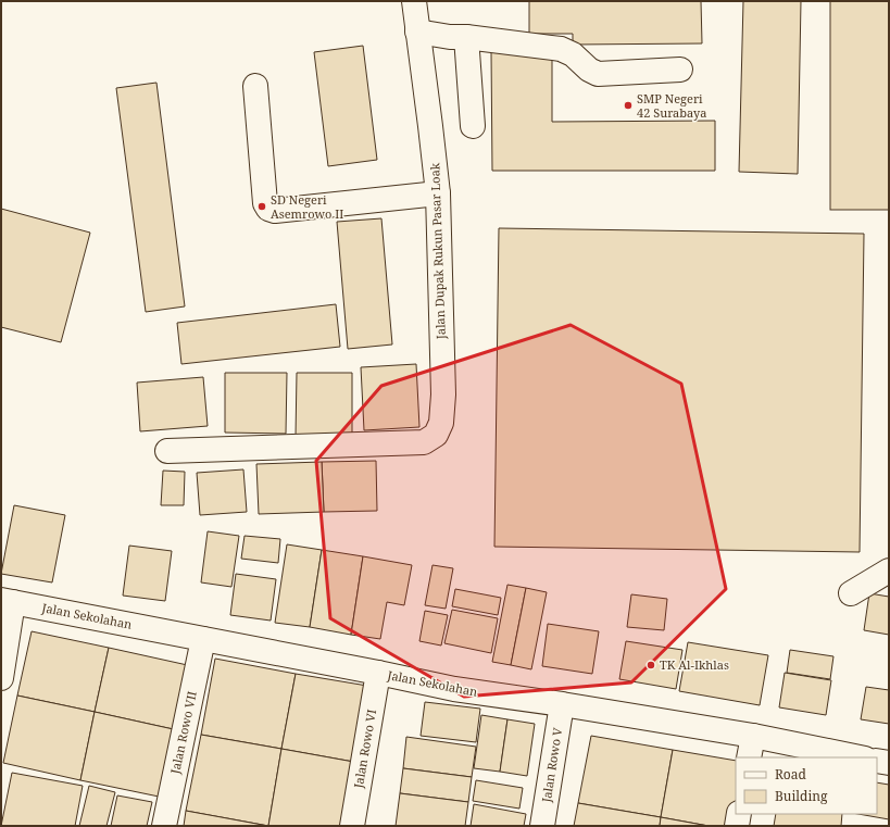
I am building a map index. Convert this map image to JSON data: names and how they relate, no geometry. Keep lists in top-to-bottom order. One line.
{"streets":{"street":["Jalan Dupak Rukun Pasar Loak","Jalan Sekolahan","Jalan Rowo VII","Jalan Rowo VI","Jalan Rowo V"]},"crossings":[["Jalan Sekolahan","Jalan Rowo VII"],["Jalan Sekolahan","Jalan Rowo VI"],["Jalan Sekolahan","Jalan Rowo V"]],"places":["SMP Negeri 42 Surabaya","SD Negeri Asemrowo II","TK Al-Ikhlas"],"legend":["Road","Building"]}
